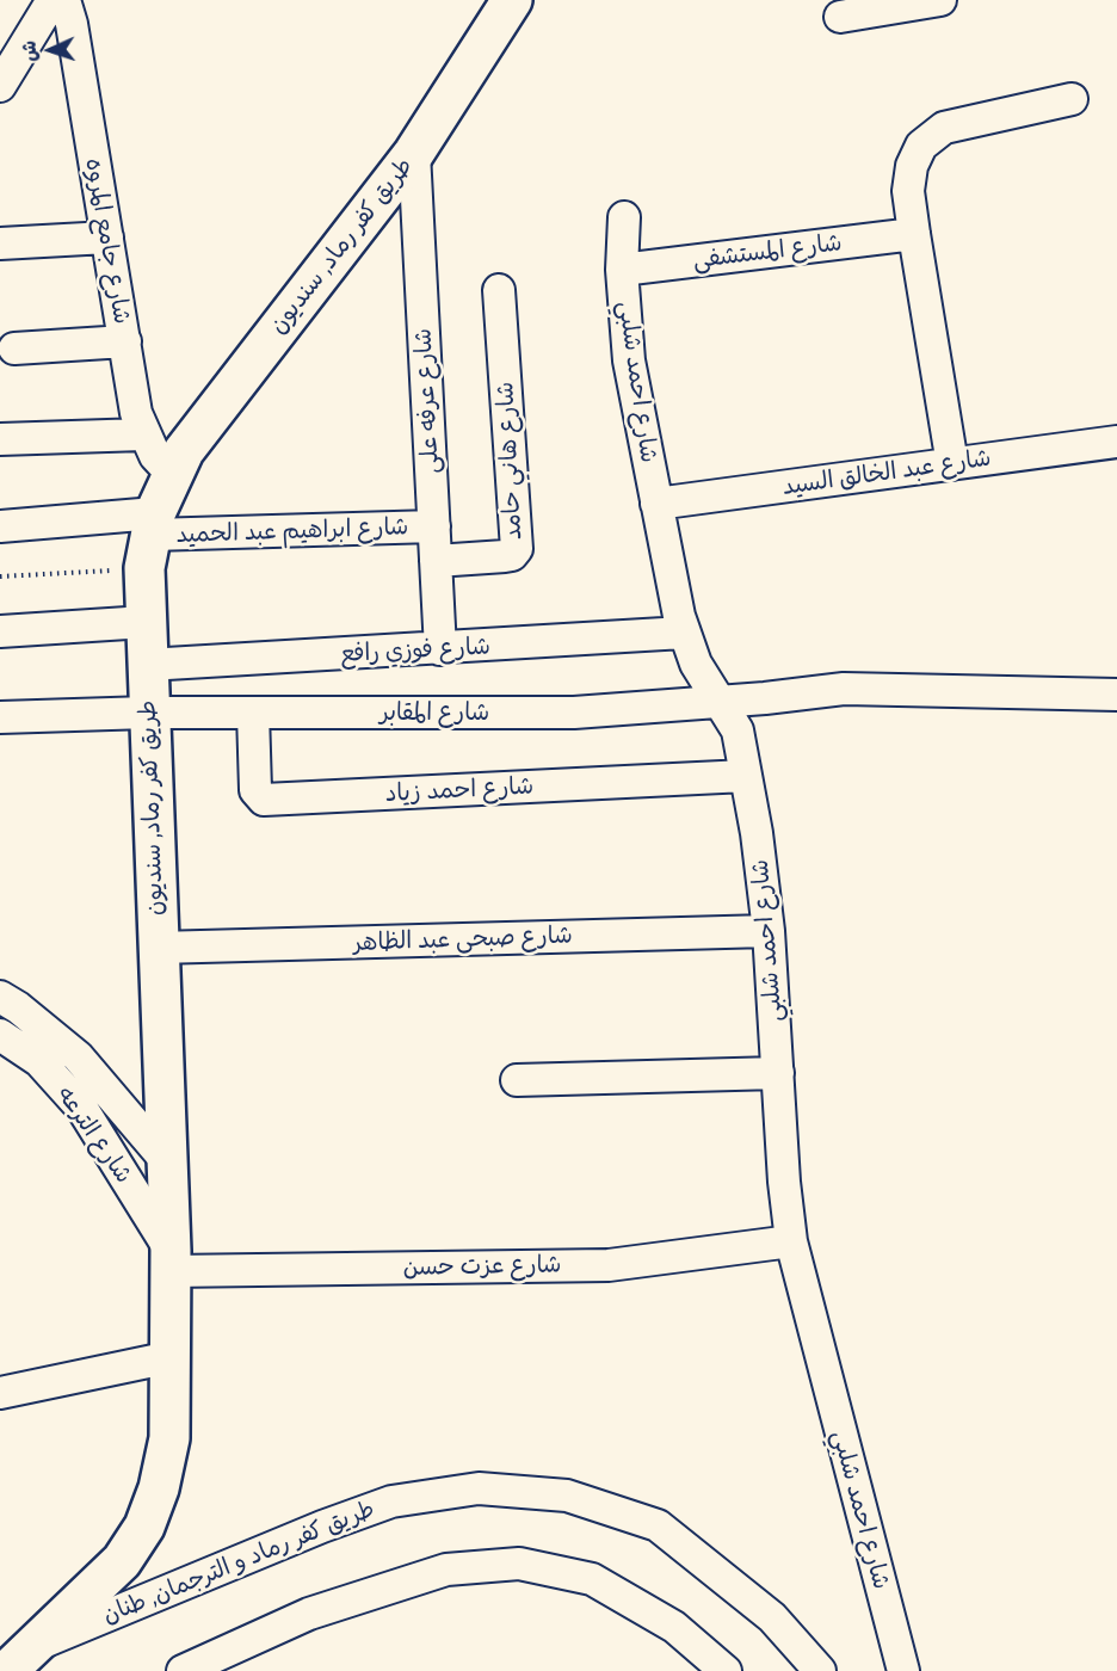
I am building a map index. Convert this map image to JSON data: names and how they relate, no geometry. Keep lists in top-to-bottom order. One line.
{"streets":{"street":["شارع جامع المروه","طريق كفر رماد, سنديون","شارع المستشفى","شارع احمد شلبي","شارع عرفه على","شارع هاني حامد","شارع عبد الخالق السيد","شارع ابراهيم عبد الحميد","شارع فوزي رافع","شارع المقابر","شارع احمد زياد","شارع صبحى عبد الظاهر","شارع الترعه","شارع عزت حسن","طريق كفر رماد و الترجمان, طنان"]},"crossings":[["شارع جامع المروه","طريق كفر رماد, سنديون"],["طريق كفر رماد, سنديون","شارع عرفه على"],["طريق كفر رماد, سنديون","شارع ابراهيم عبد الحميد"],["طريق كفر رماد, سنديون","شارع فوزي رافع"],["طريق كفر رماد, سنديون","شارع المقابر"],["طريق كفر رماد, سنديون","شارع صبحى عبد الظاهر"],["طريق كفر رماد, سنديون","شارع الترعه"],["طريق كفر رماد, سنديون","شارع عزت حسن"],["طريق كفر رماد, سنديون","طريق كفر رماد و الترجمان, طنان"],["شارع المستشفى","شارع احمد شلبي"],["شارع احمد شلبي","شارع عبد الخالق السيد"],["شارع احمد شلبي","شارع فوزي رافع"],["شارع احمد شلبي","شارع المقابر"],["شارع احمد شلبي","شارع احمد زياد"],["شارع احمد شلبي","شارع صبحى عبد الظاهر"],["شارع احمد شلبي","شارع عزت حسن"],["شارع عرفه على","شارع هاني حامد"],["شارع عرفه على","شارع ابراهيم عبد الحميد"],["شارع عرفه على","شارع فوزي رافع"],["شارع المقابر","شارع احمد زياد"],["شارع الترعه","شارع عزت حسن"]],"north":"left"}
